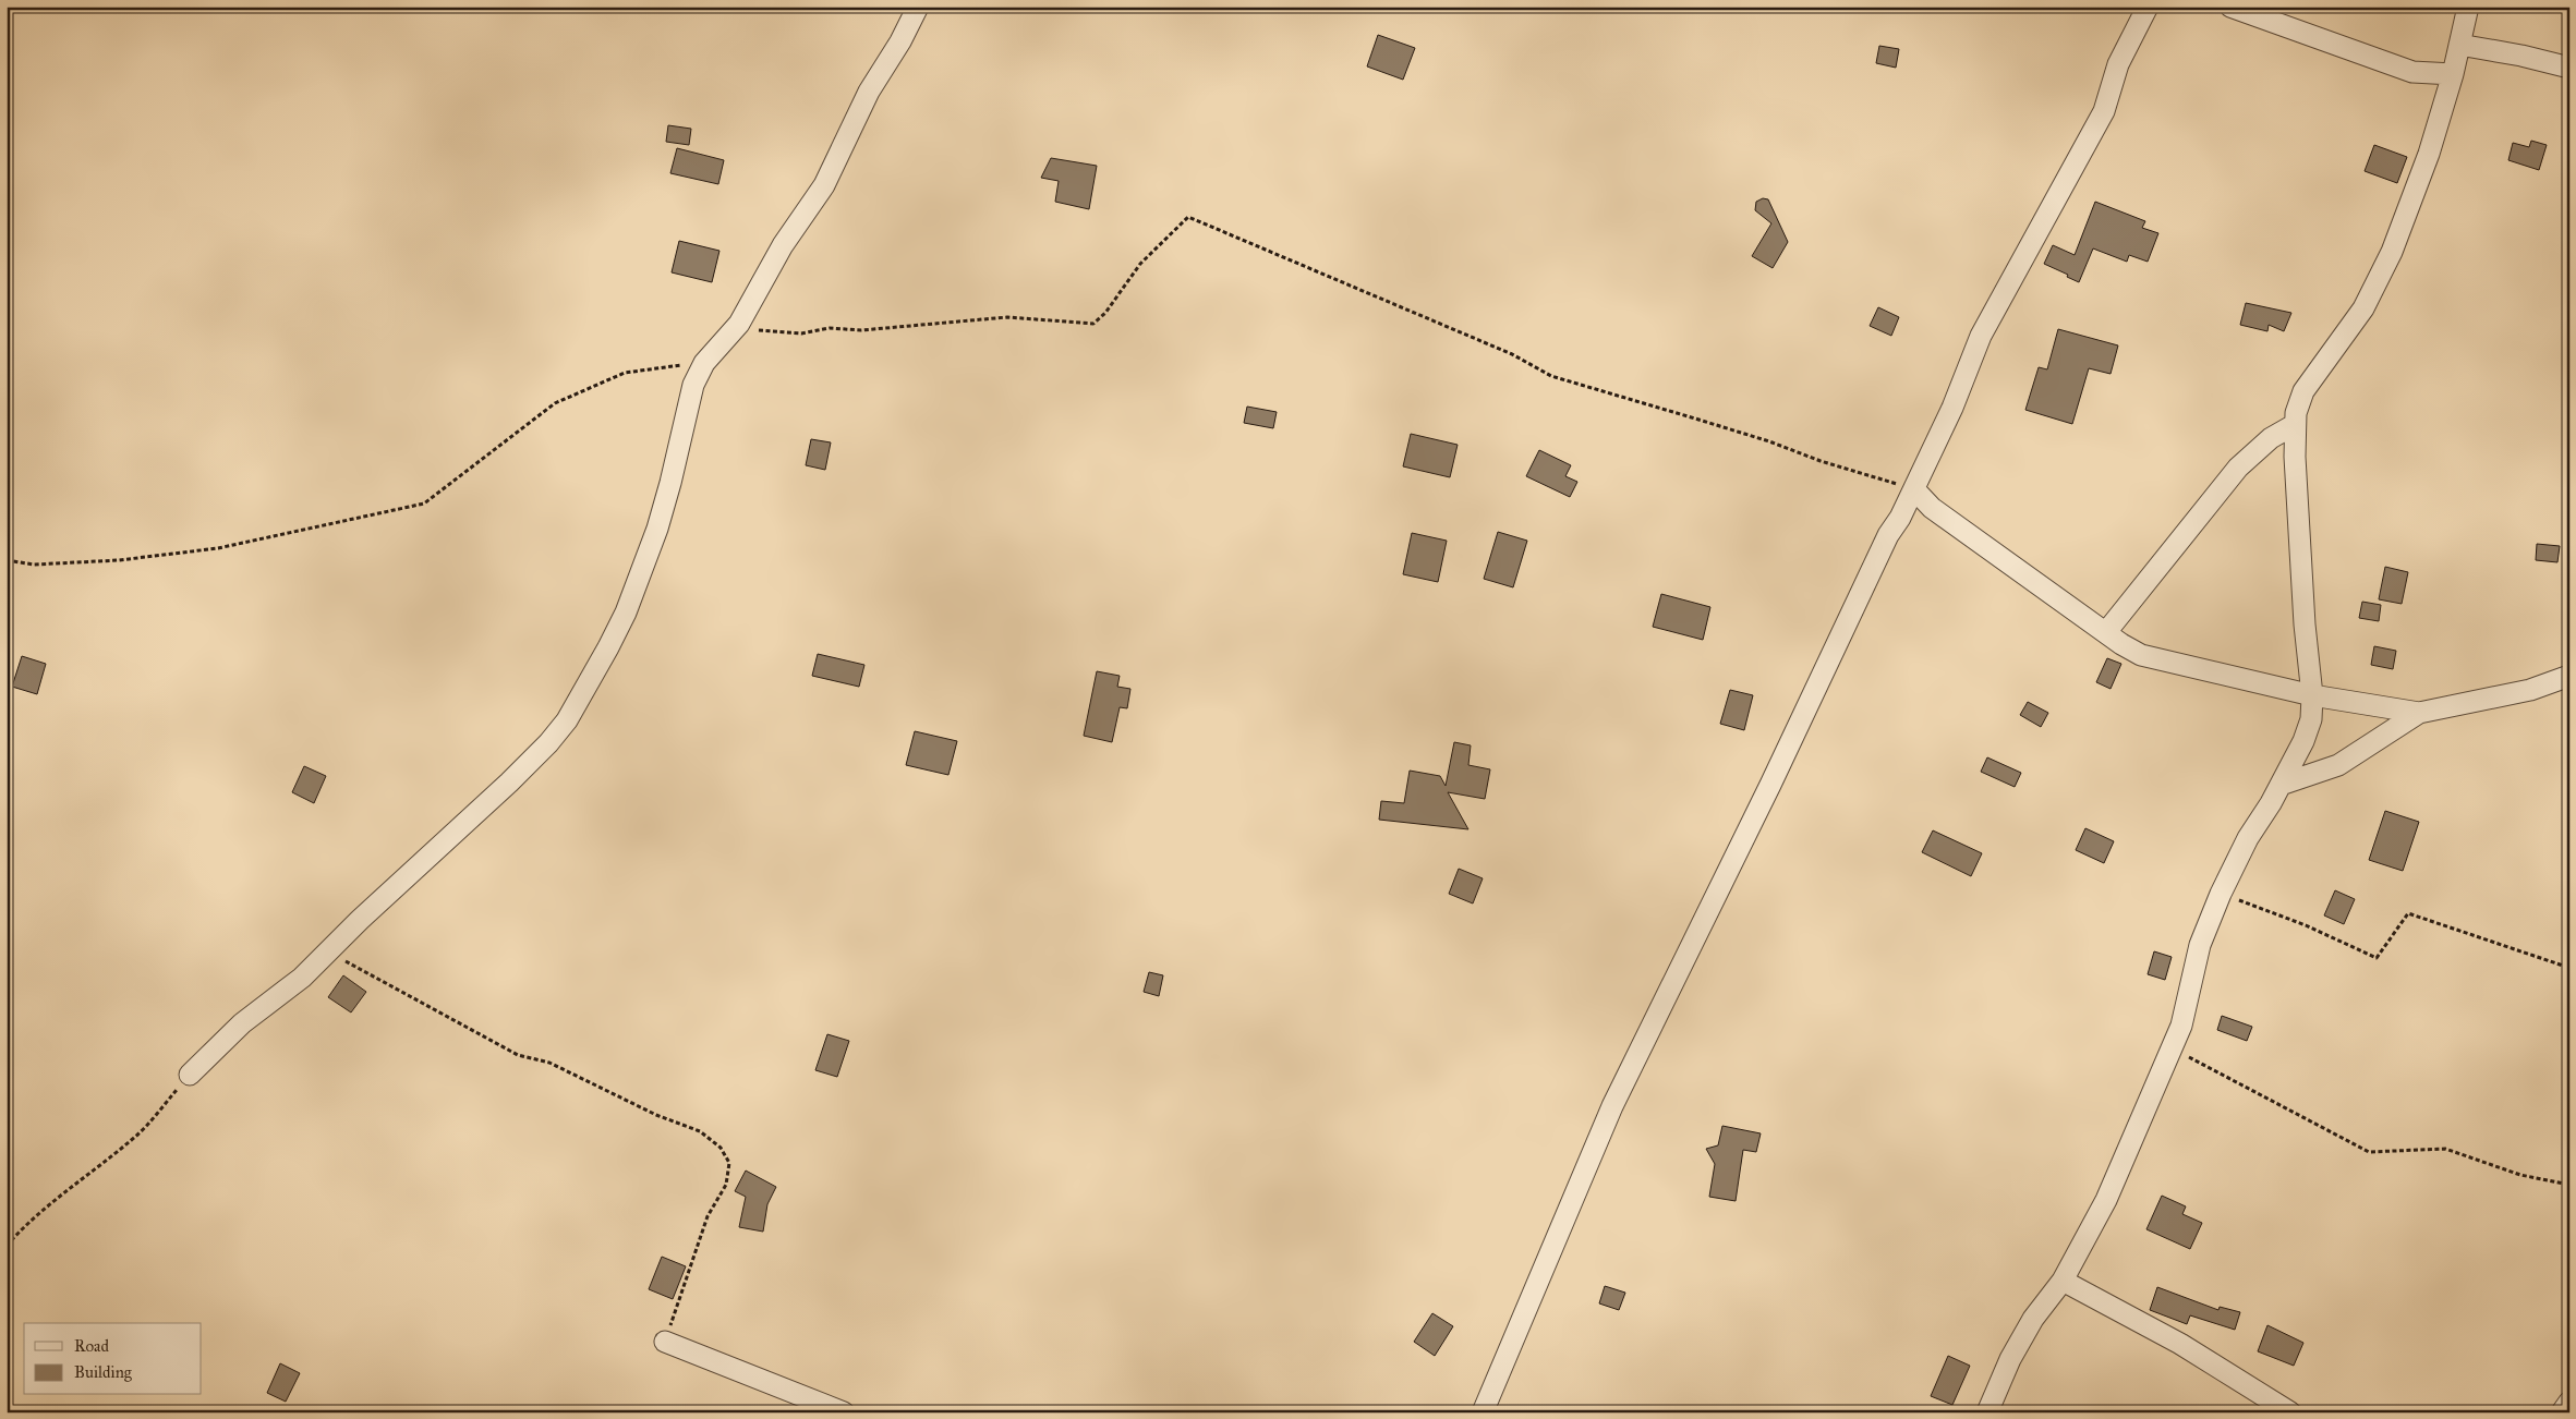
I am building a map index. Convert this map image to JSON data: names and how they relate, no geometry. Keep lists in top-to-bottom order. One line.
{"legend":["Road","Building"]}
